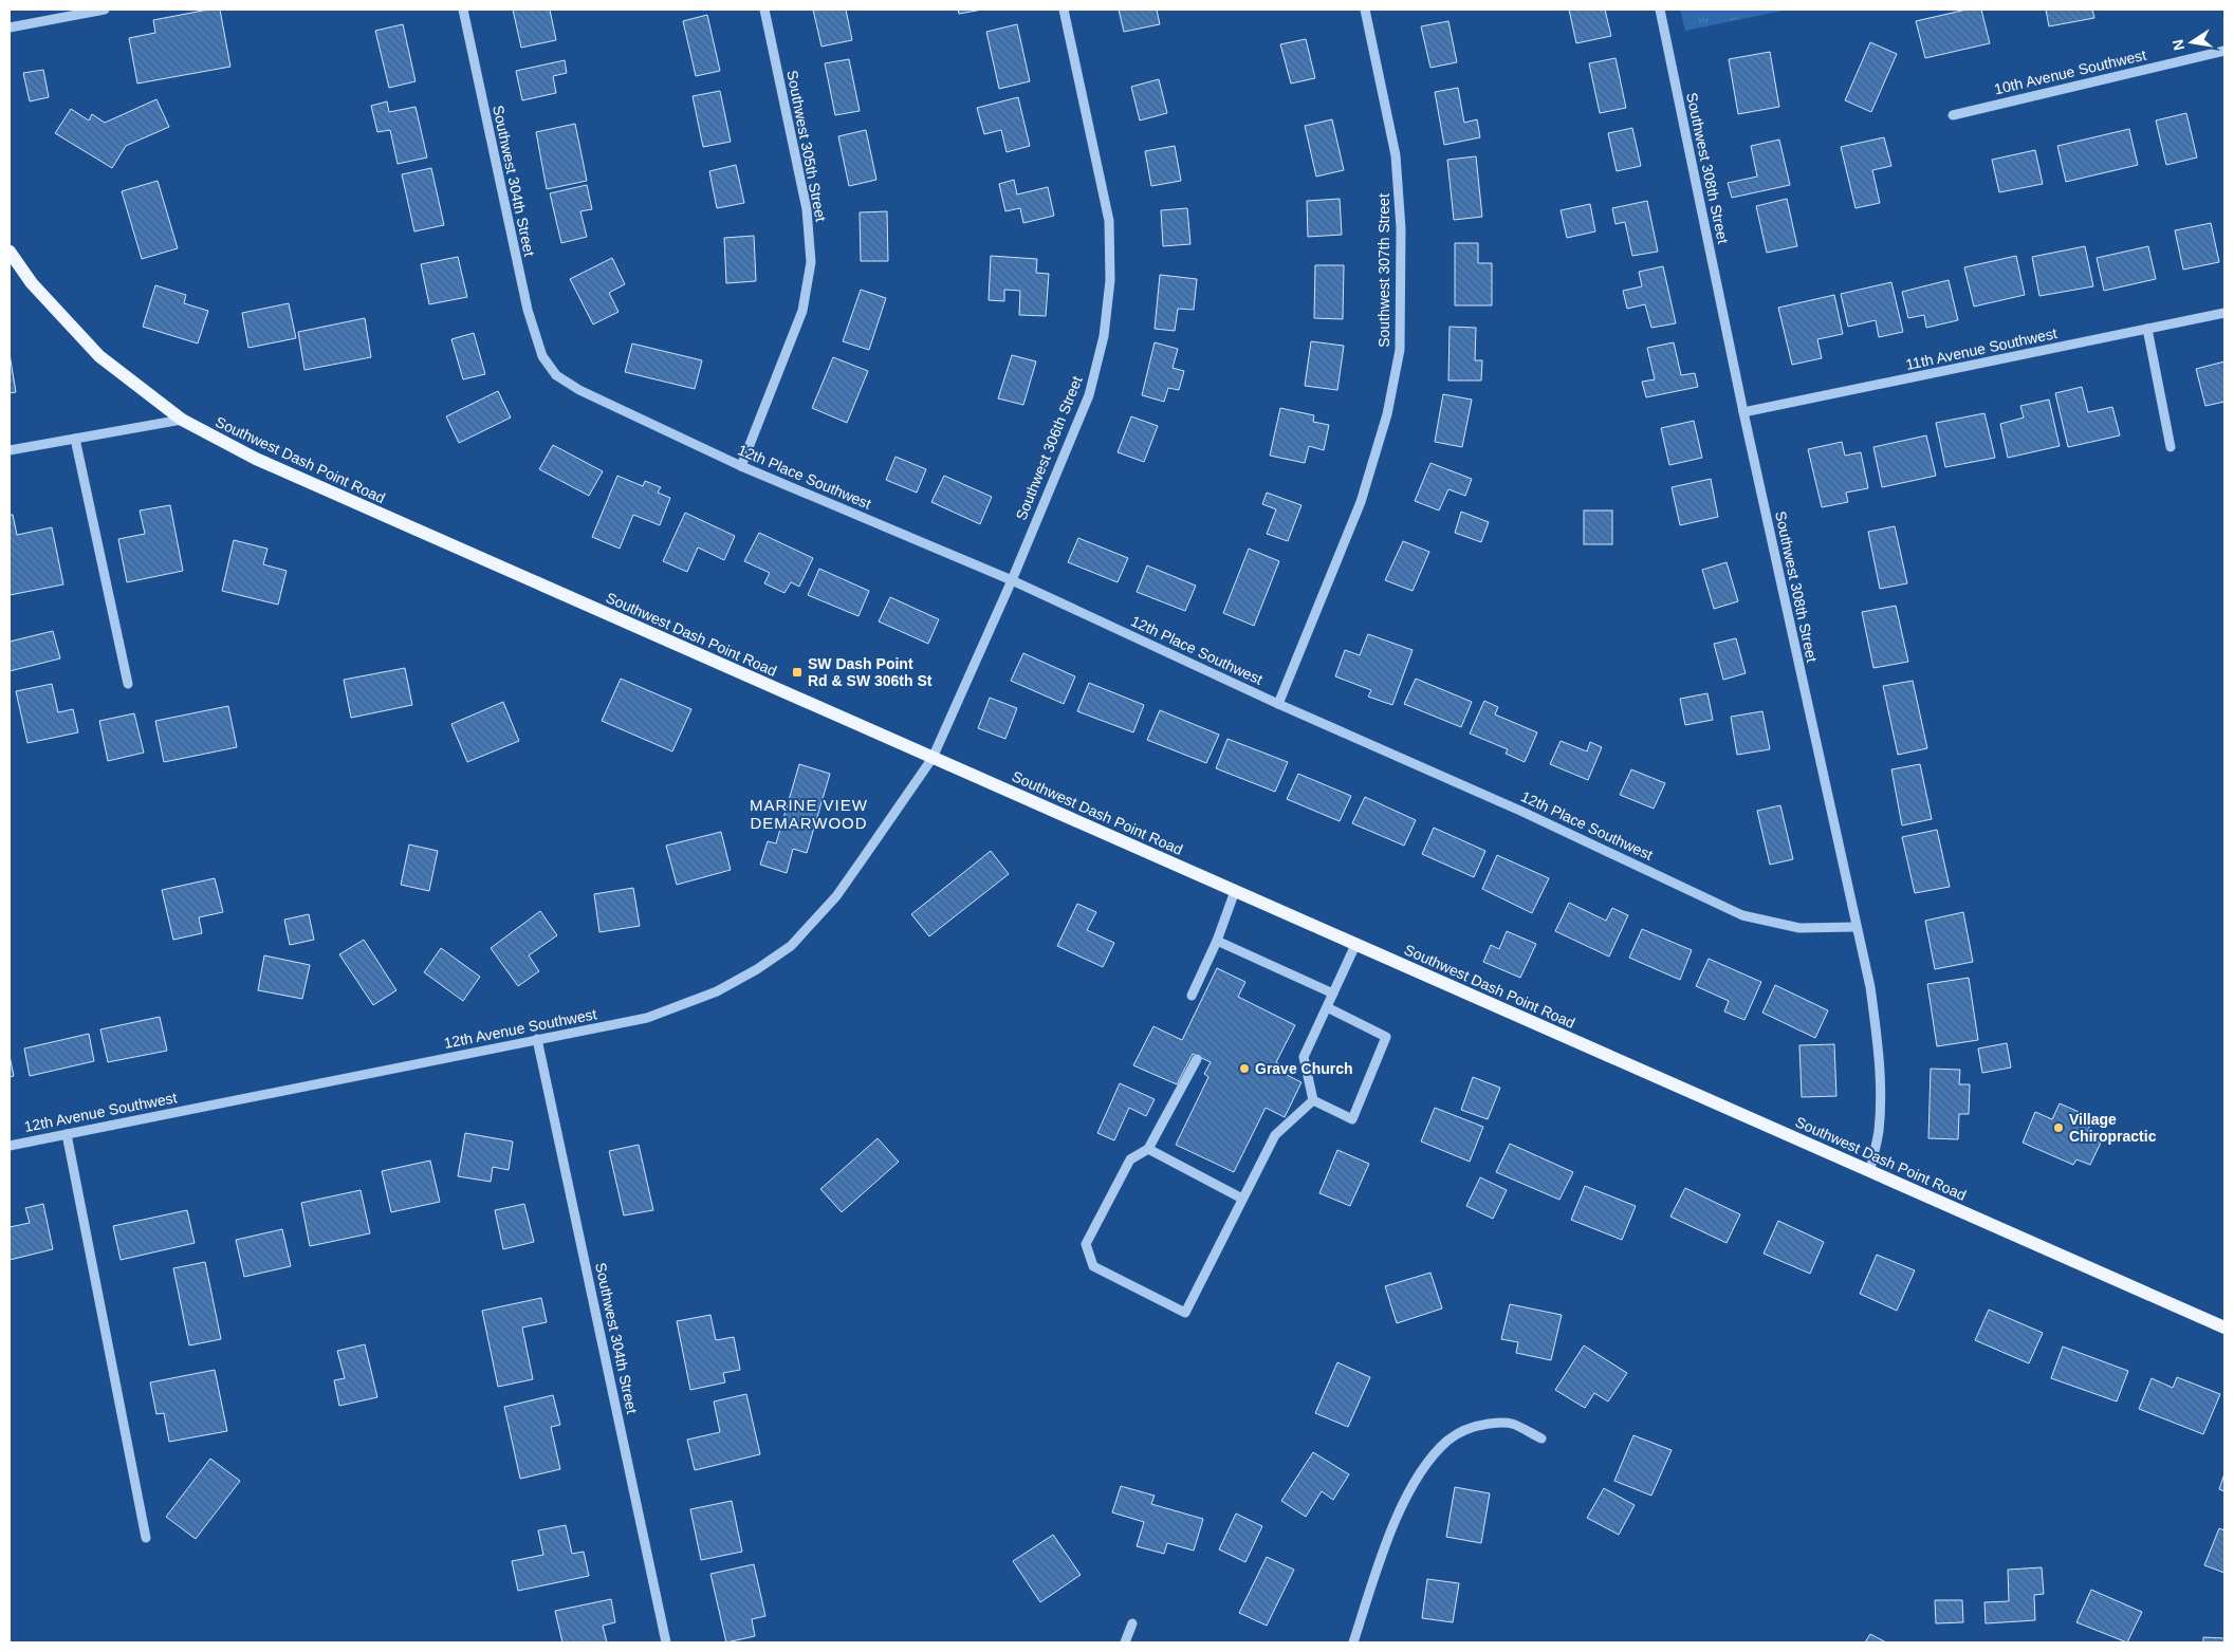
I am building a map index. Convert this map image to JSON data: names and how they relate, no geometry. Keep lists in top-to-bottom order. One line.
{"streets":{"main road":["Southwest Dash Point Road"],"street":["10th Avenue Southwest","Southwest 305th Street","Southwest 308th Street","Southwest 304th Street","Southwest 307th Street","11th Avenue Southwest","Southwest 306th Street","12th Place Southwest","12th Avenue Southwest"]},"crossings":[["Southwest 305th Street","12th Place Southwest"],["Southwest 308th Street","11th Avenue Southwest"],["Southwest 308th Street","Southwest Dash Point Road"],["Southwest 308th Street","12th Place Southwest"],["Southwest 304th Street","12th Place Southwest"],["Southwest 304th Street","12th Avenue Southwest"],["Southwest 307th Street","12th Place Southwest"],["Southwest 306th Street","Southwest Dash Point Road"],["Southwest 306th Street","12th Place Southwest"],["Southwest 306th Street","12th Avenue Southwest"],["Southwest Dash Point Road","12th Avenue Southwest"]],"districts":["MARINE VIEW DEMARWOOD"],"places":{"transit":["SW Dash Point Rd & SW 306th St"],"other":["Grave Church","Village Chiropractic"]},"north":"left"}
